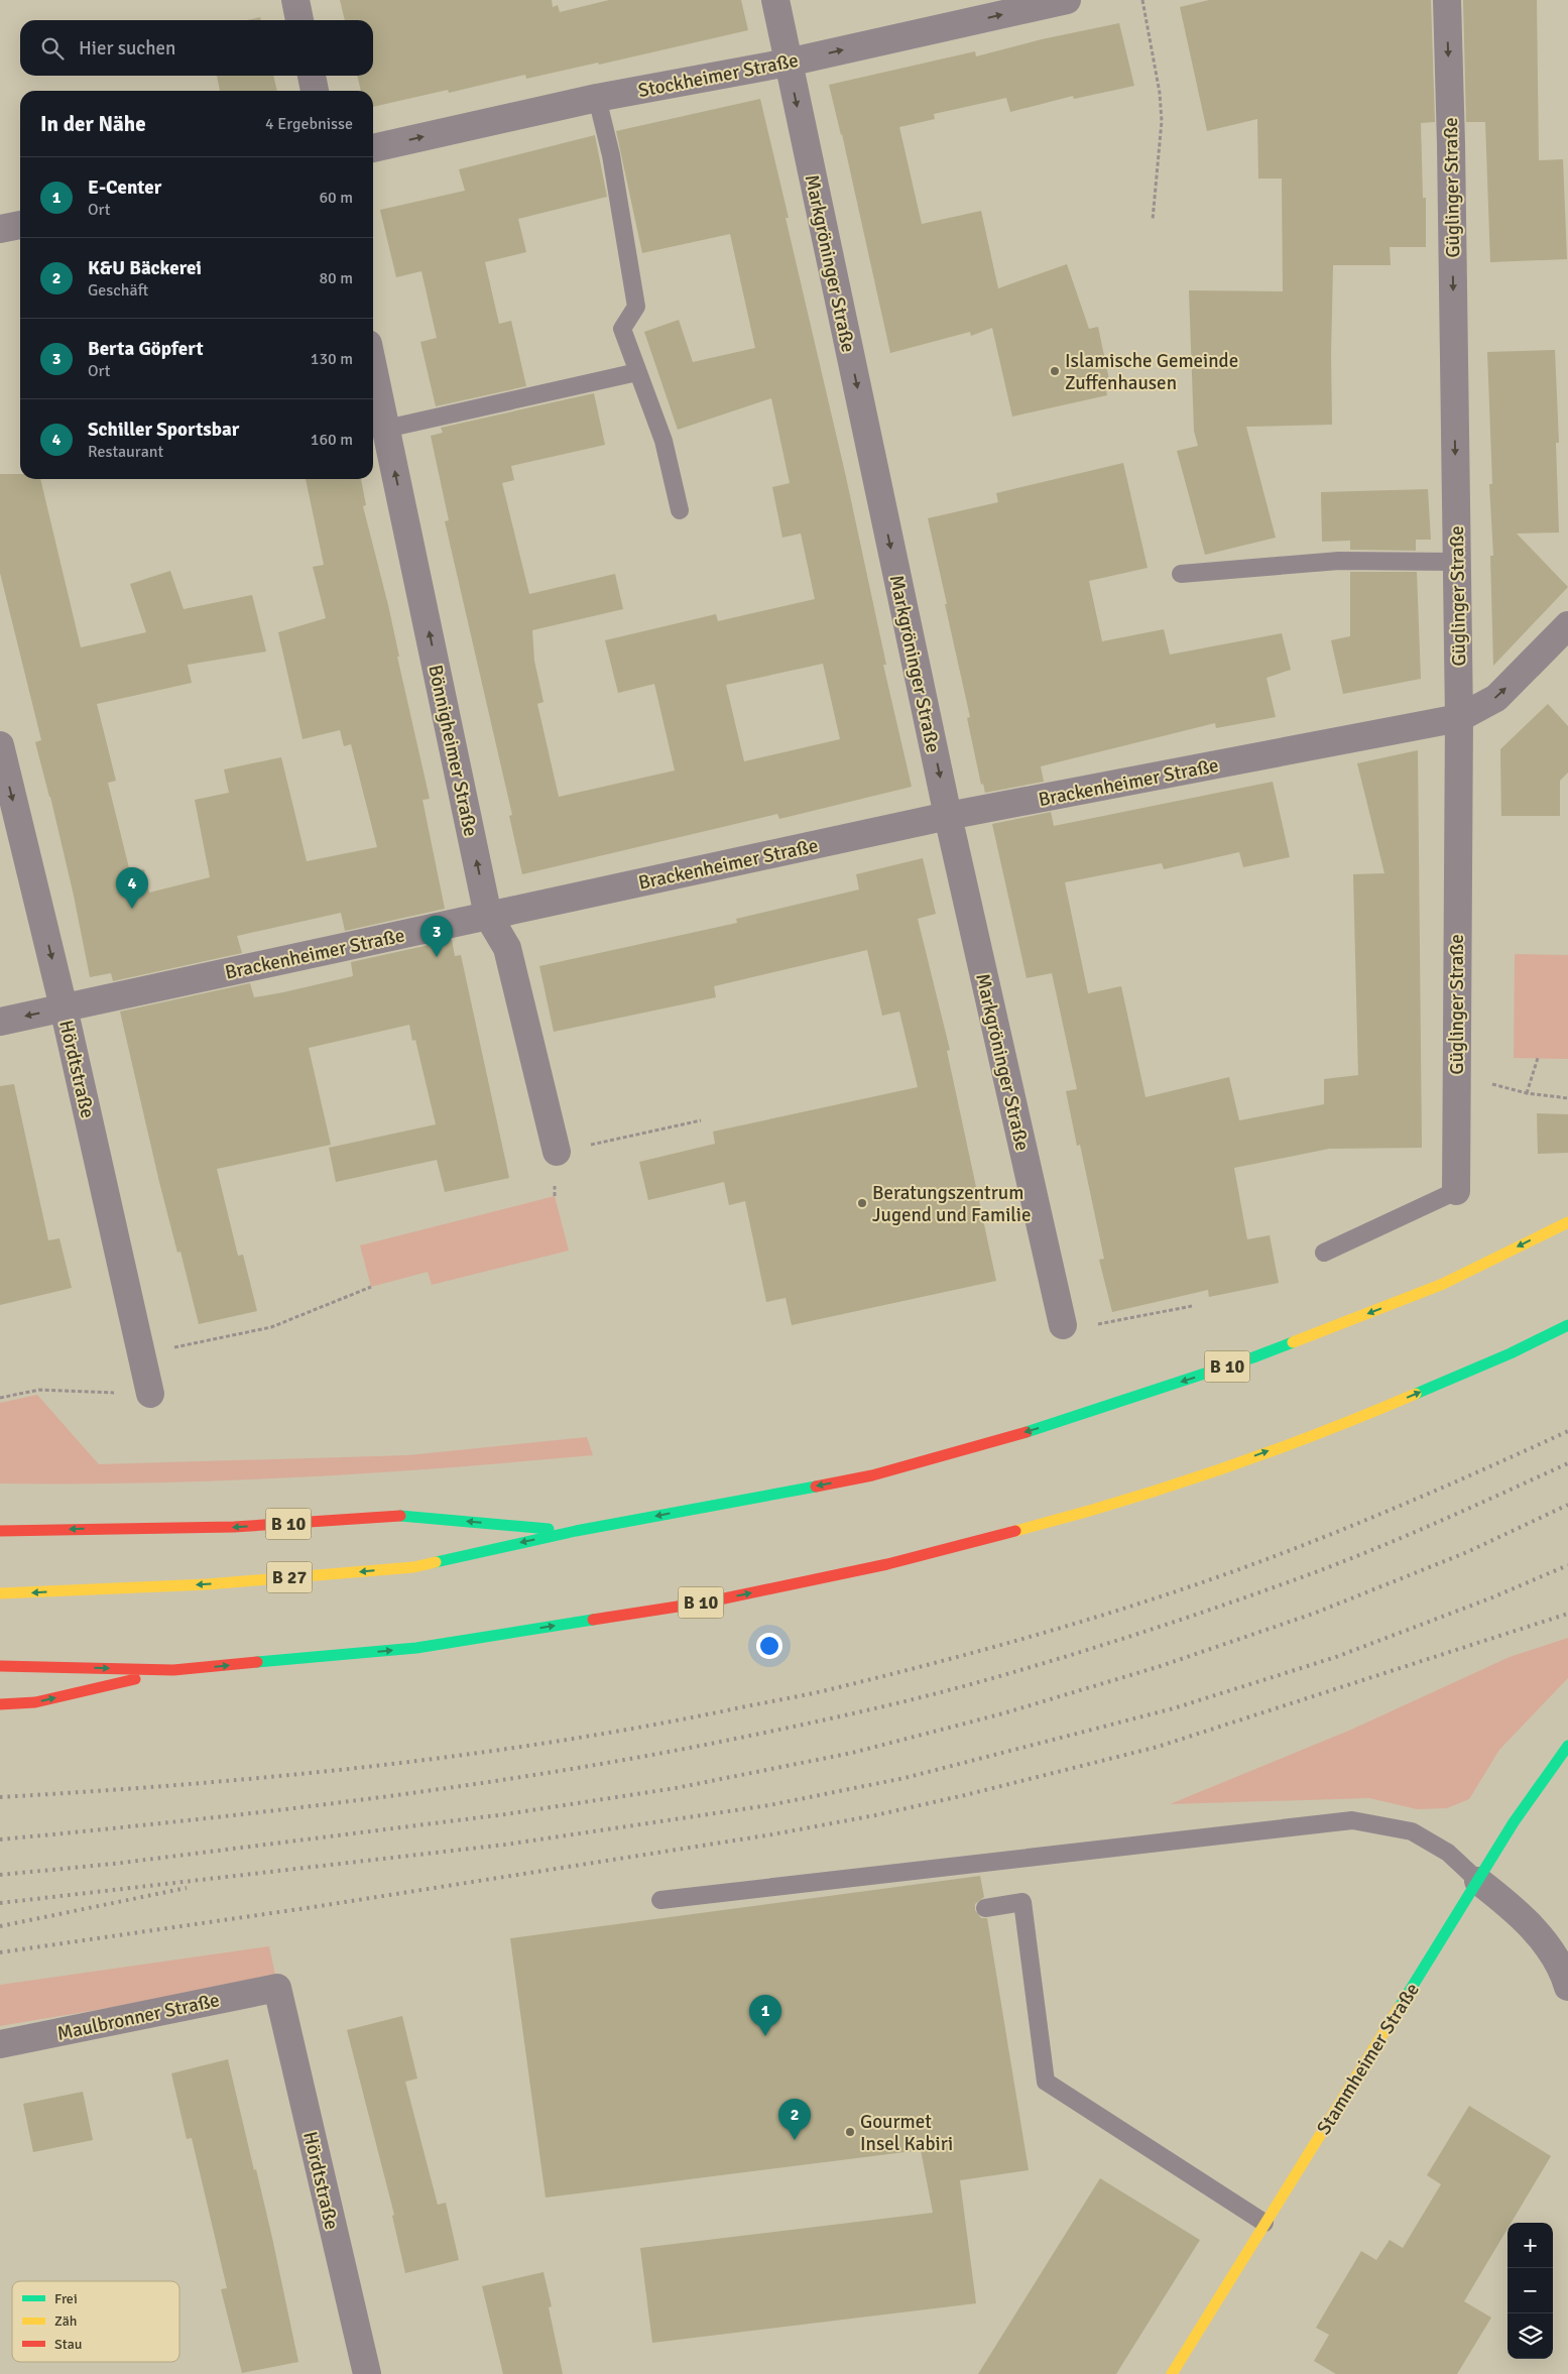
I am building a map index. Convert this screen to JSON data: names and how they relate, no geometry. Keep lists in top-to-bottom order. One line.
{"streets":{"main road":["B 10","B 27","Stammheimer Straße"],"street":["Stockheimer Straße","Güglinger Straße","Markgröninger Straße","Bönnigheimer Straße","Brackenheimer Straße","Hördtstraße","Maulbronner Straße"]},"crossings":[["Stockheimer Straße","Markgröninger Straße"],["Güglinger Straße","Brackenheimer Straße"],["Markgröninger Straße","Brackenheimer Straße"],["Bönnigheimer Straße","Brackenheimer Straße"],["Brackenheimer Straße","Hördtstraße"],["Hördtstraße","Maulbronner Straße"],["B 10","B 27"]],"one_way":["Stockheimer Straße","Güglinger Straße","Markgröninger Straße","Bönnigheimer Straße"],"places":["Islamische Gemeinde Zuffenhausen","Beratungszentrum Jugend und Familie","Gourmet Insel Kabiri"],"legend":["Frei","Zäh","Stau"],"page":{"search":"Hier suchen","heading":["In der Nähe","4 Ergebnisse"],"list":[{"mark":"1","name":"E-Center","note":"Ort","value":"60 m"},{"mark":"2","name":"K&U Bäckerei","note":"Geschäft","value":"80 m"},{"mark":"3","name":"Berta Göpfert","note":"Ort","value":"130 m"},{"mark":"4","name":"Schiller Sportsbar","note":"Restaurant","value":"160 m"}],"pins":["4","3","1","2"],"map_buttons":["+","−"]}}
